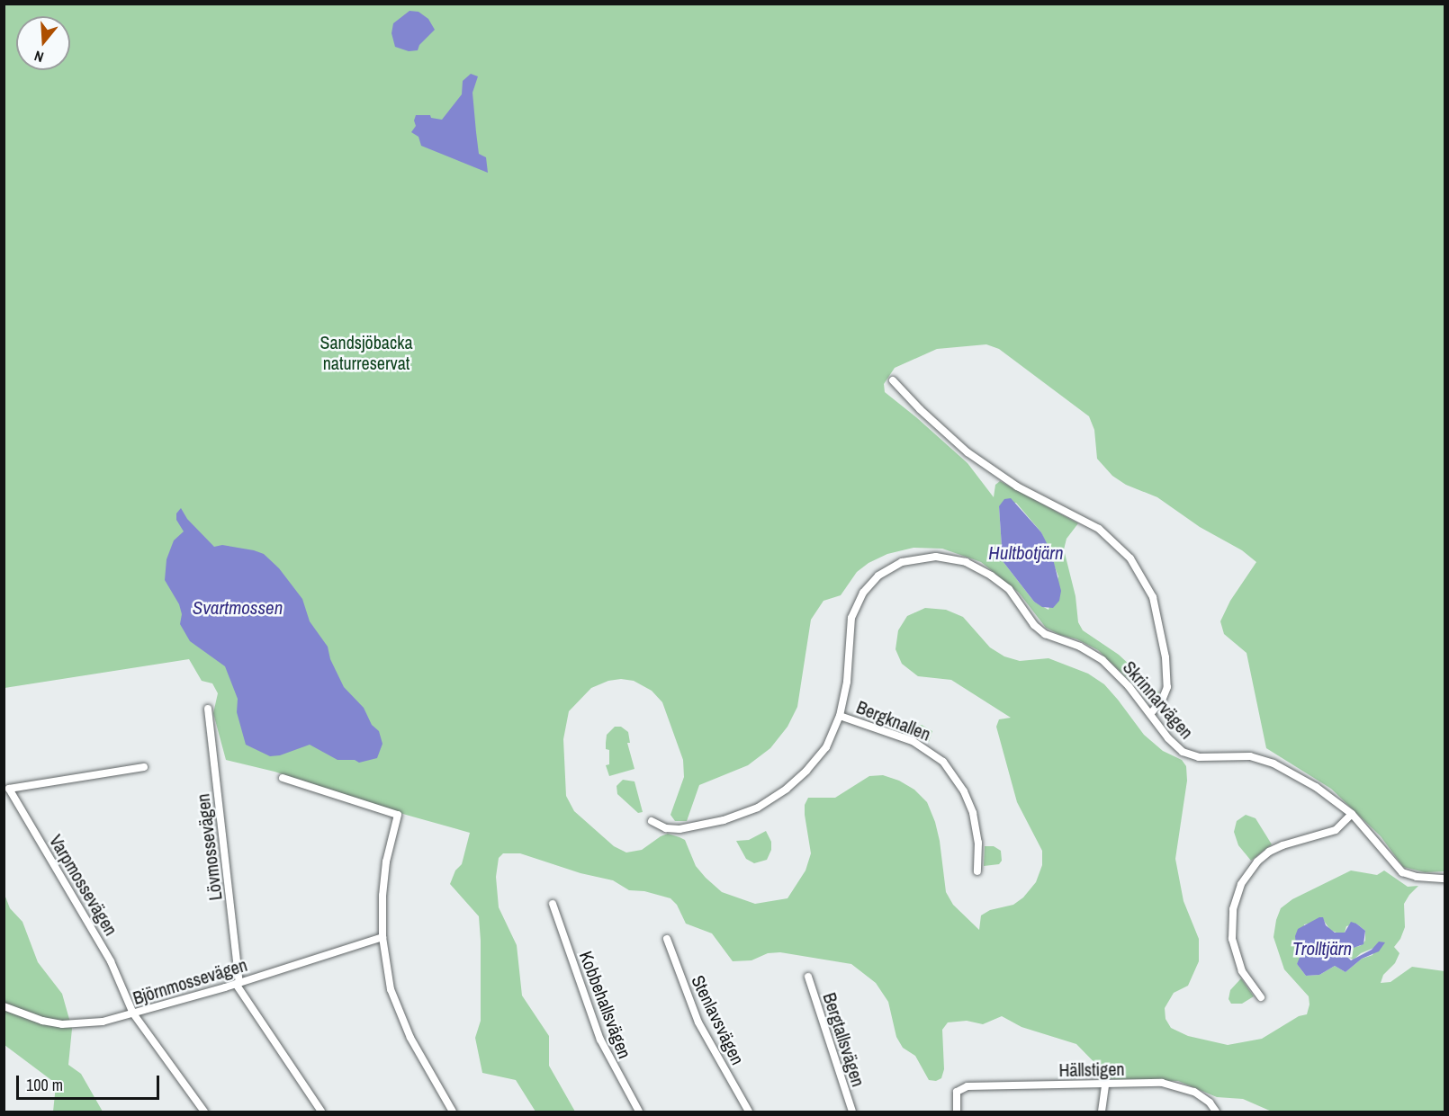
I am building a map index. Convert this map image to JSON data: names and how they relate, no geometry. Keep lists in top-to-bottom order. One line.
{"streets":{"street":["Skrinnarvägen","Bergknallen","Lövmossevägen","Varpmossevägen","Björnmossevägen","Kobbehallsvägen","Stenlavsvägen","Bergtallsvägen","Hällstigen"]},"crossings":[["Skrinnarvägen","Bergknallen"],["Lövmossevägen","Björnmossevägen"],["Varpmossevägen","Björnmossevägen"]],"water":["Hultbotjärn","Svartmossen","Trolltjärn"],"parks":["Sandsjöbacka naturreservat"],"scale_bar":"100 m","north":"bottom"}
